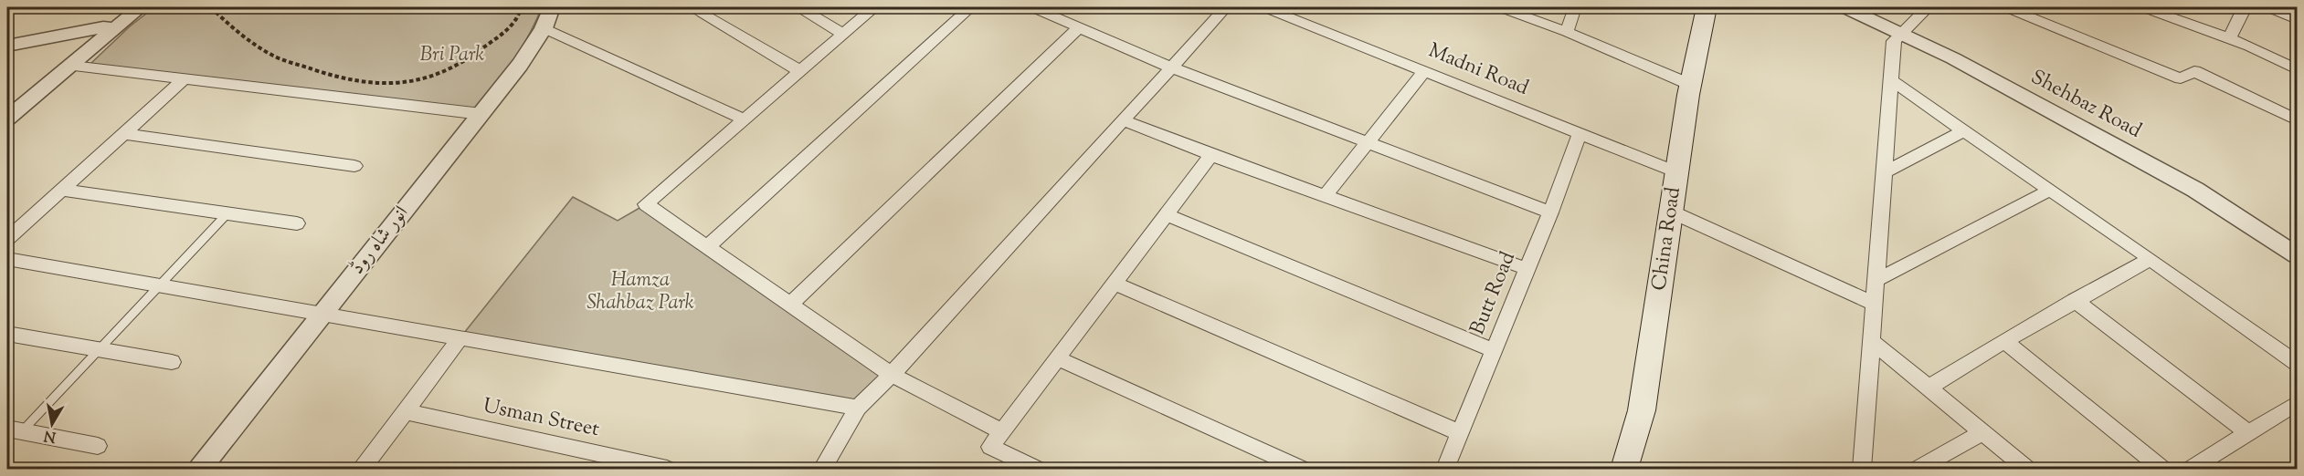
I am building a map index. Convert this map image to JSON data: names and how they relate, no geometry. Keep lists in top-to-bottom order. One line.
{"streets":{"main road":["China Road"],"street":["Madni Road","Shehbaz Road","انور شاہ روڈ","Butt Road","Usman Street"]},"crossings":[["Madni Road","China Road"],["Madni Road","Butt Road"]],"parks":["Bri Park","Hamza Shahbaz Park"],"north":"bottom"}
